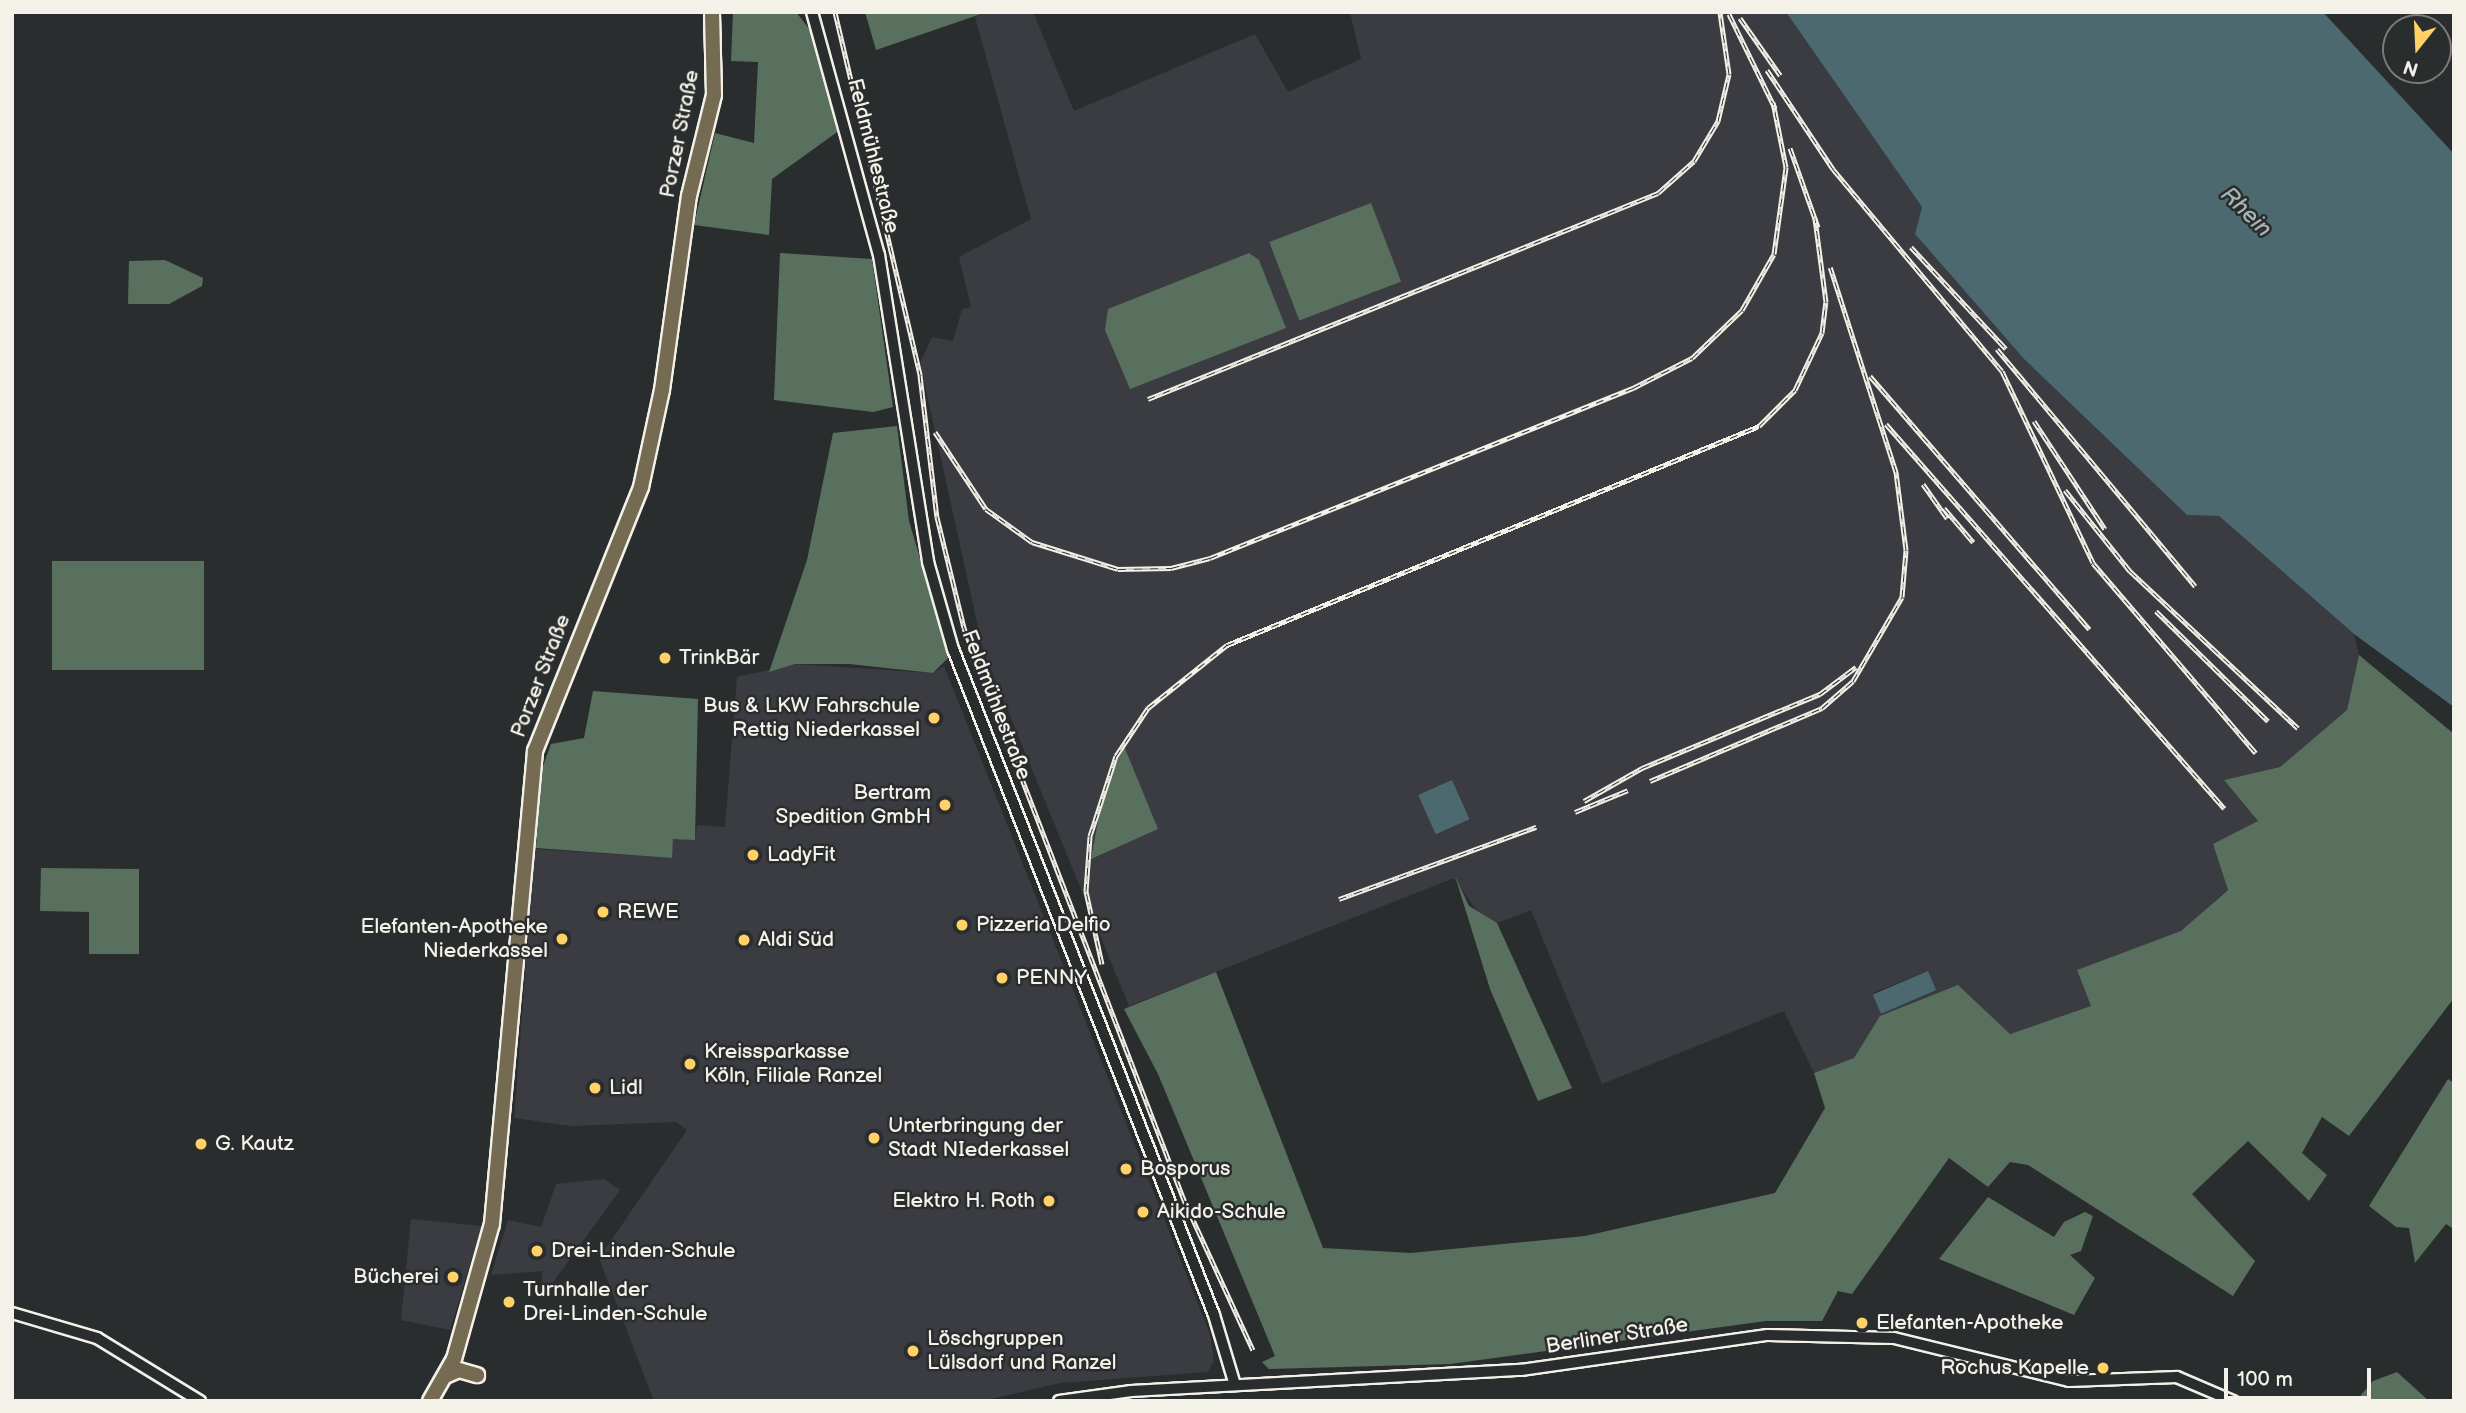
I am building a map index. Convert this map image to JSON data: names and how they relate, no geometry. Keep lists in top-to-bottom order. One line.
{"streets":{"main road":["Porzer Straße"],"street":["Feldmühlestraße","Berliner Straße"]},"crossings":[["Feldmühlestraße","Berliner Straße"]],"water":["Rhein"],"places":["TrinkBär","Bus & LKW Fahrschule Rettig Niederkassel","Bertram Spedition GmbH","LadyFit","REWE","Pizzeria Delfio","Elefanten-Apotheke Niederkassel","Aldi Süd","PENNY","Kreissparkasse Köln, Filiale Ranzel","Lidl","Unterbringung der Stadt NIederkassel","G. Kautz","Bosporus","Elektro H. Roth","Aikido-Schule","Drei-Linden-Schule","Bücherei","Turnhalle der Drei-Linden-Schule","Elefanten-Apotheke","Löschgruppen Lülsdorf und Ranzel","Rochus Kapelle"],"scale_bar":"100 m","north":"bottom"}
